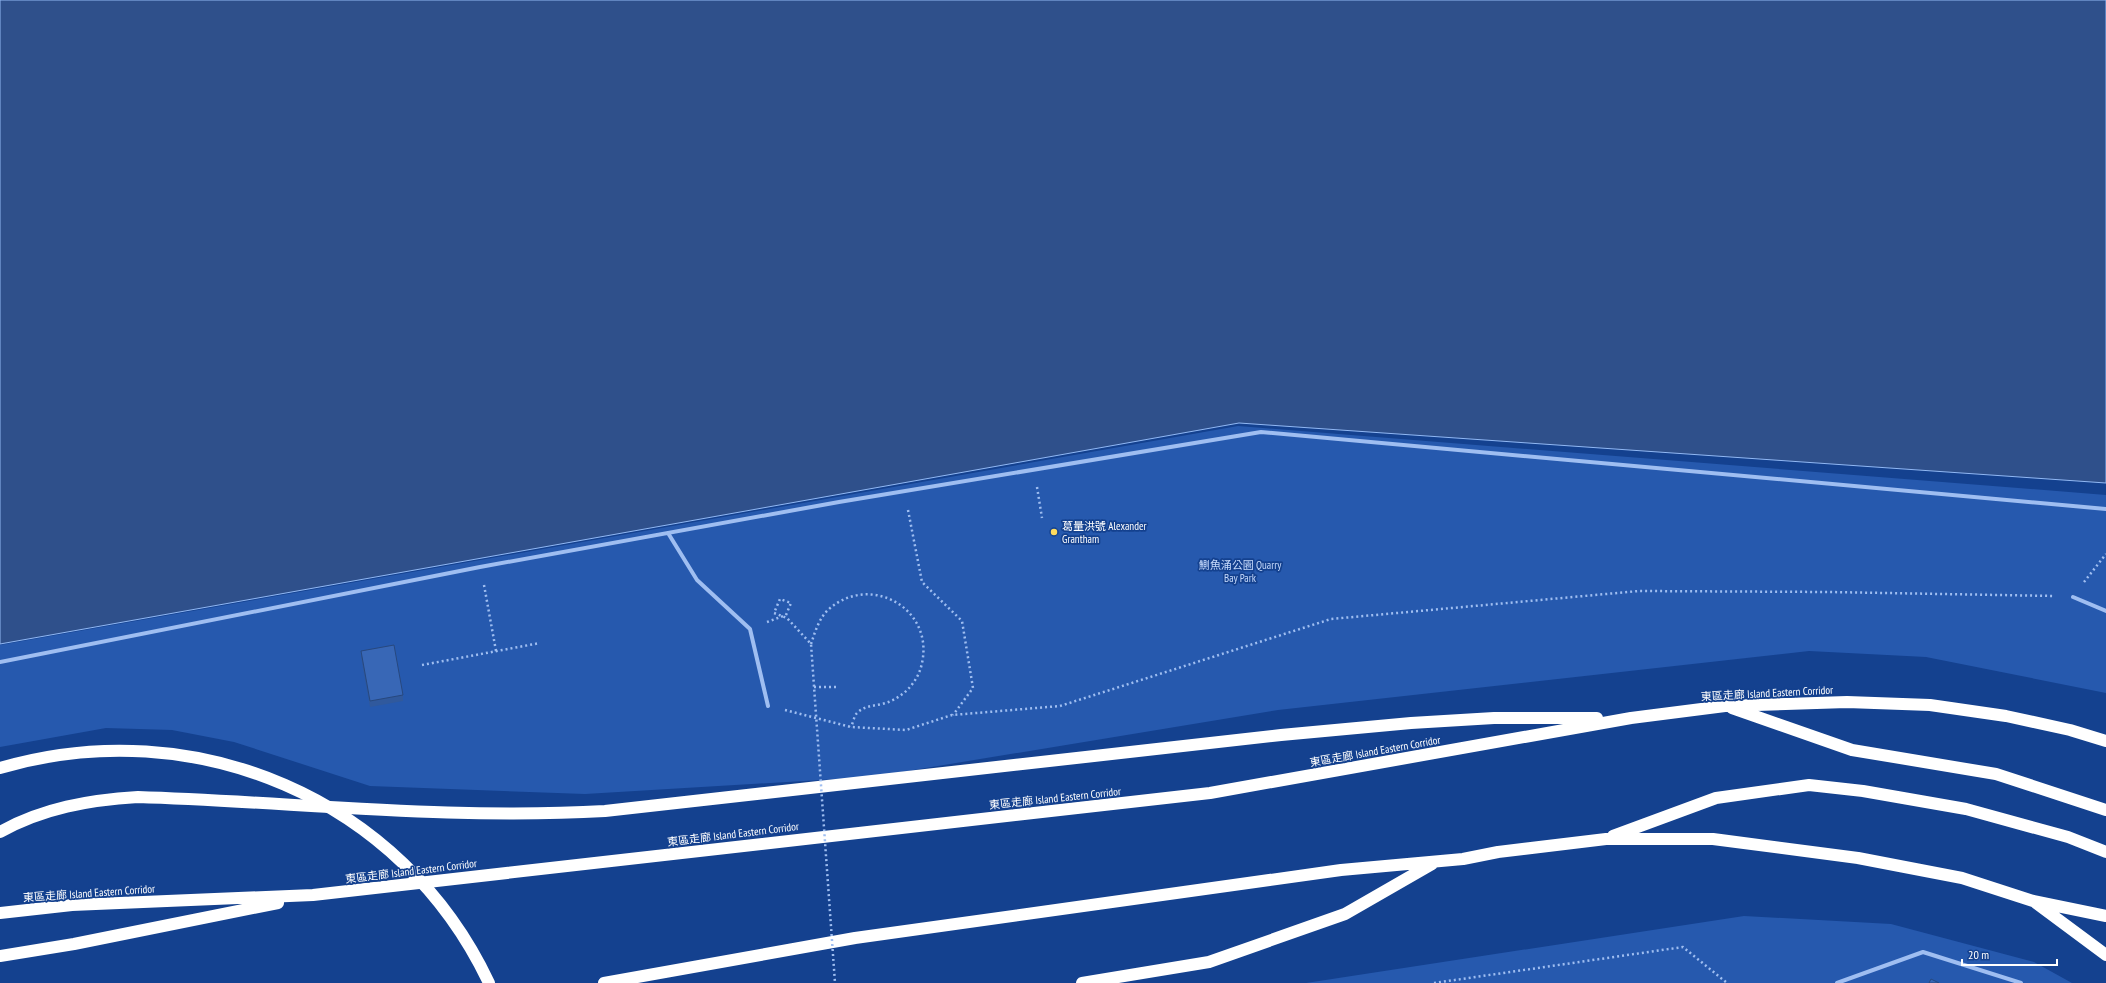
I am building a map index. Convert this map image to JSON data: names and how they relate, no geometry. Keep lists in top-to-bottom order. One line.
{"streets":{"highway":["東區走廊 Island Eastern Corridor"]},"parks":["鰂魚涌公園 Quarry Bay Park"],"places":["葛量洪號 Alexander Grantham"],"scale_bar":"20 m"}
